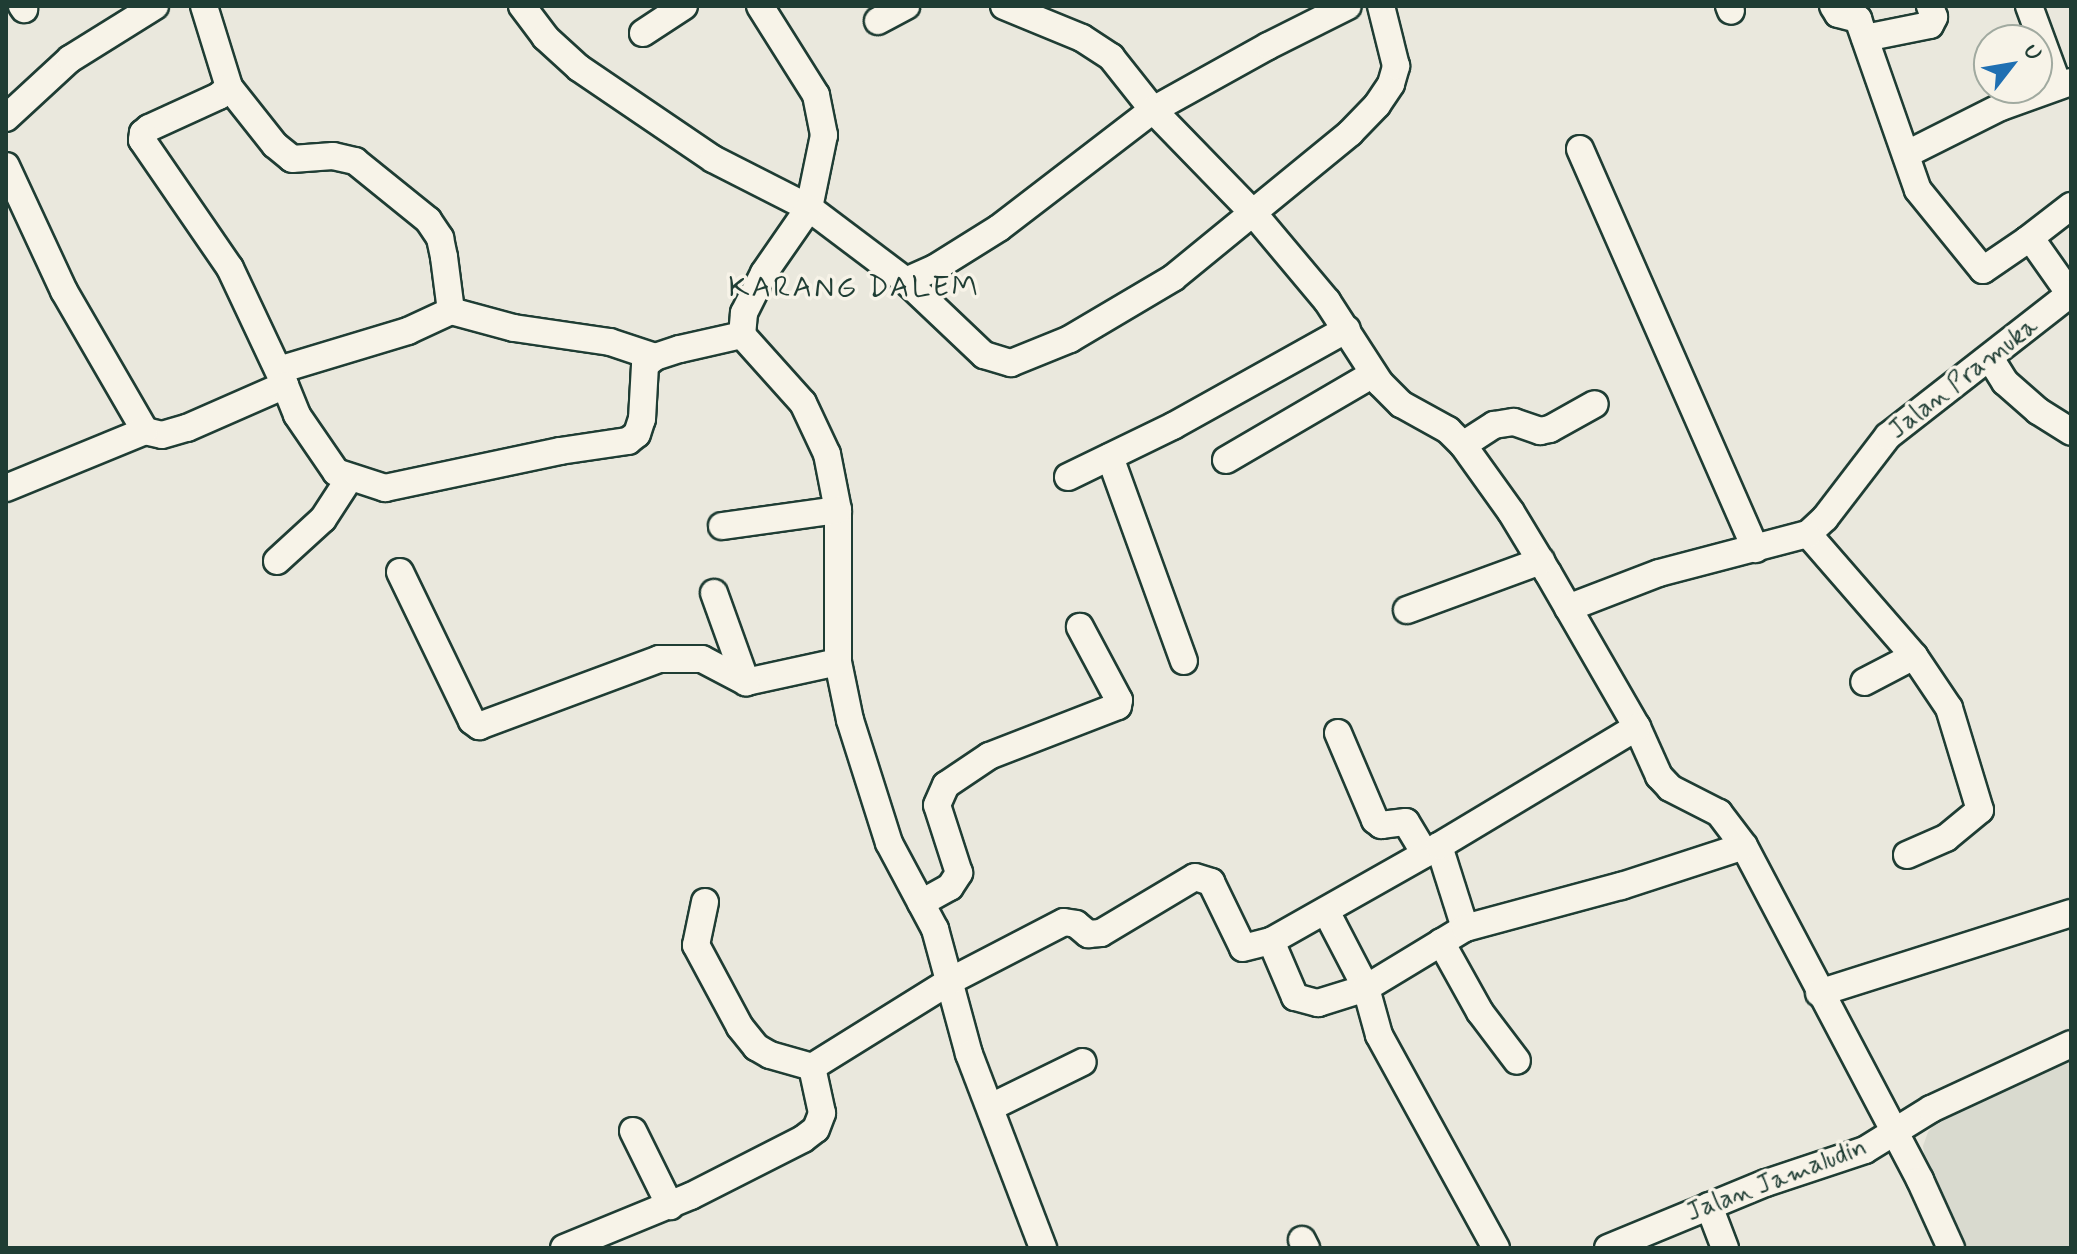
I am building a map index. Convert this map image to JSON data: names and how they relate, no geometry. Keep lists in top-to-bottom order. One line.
{"streets":{"street":["Jalan Pramuka","Jalan Jamaludin"]},"districts":["KARANG DALEM"],"north":"top right"}
